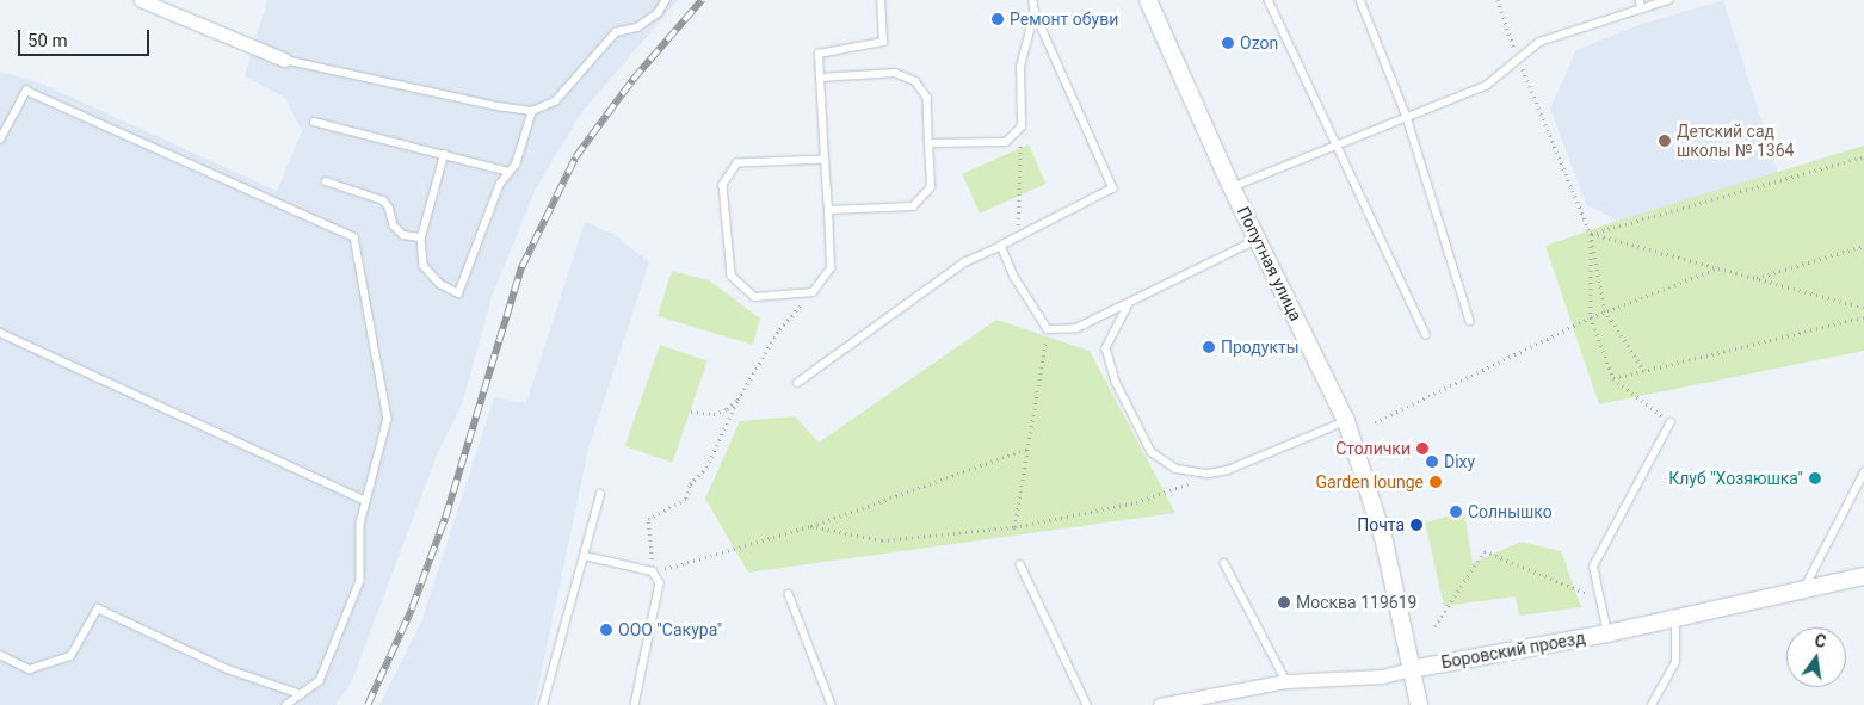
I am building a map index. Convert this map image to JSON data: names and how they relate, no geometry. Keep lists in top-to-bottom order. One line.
{"streets":{"street":["Попутная улица","Боровский проезд"]},"crossings":[["Попутная улица","Боровский проезд"]],"places":["Ремонт обуви","Ozon","Детский сад школы № 1364","Продукты","Столички","Dixy","Клуб \"Хозяюшка\"","Garden lounge","Солнышко","Почта","Москва 119619","ООО \"Сакура\""],"scale_bar":"50 m","north":"top"}
